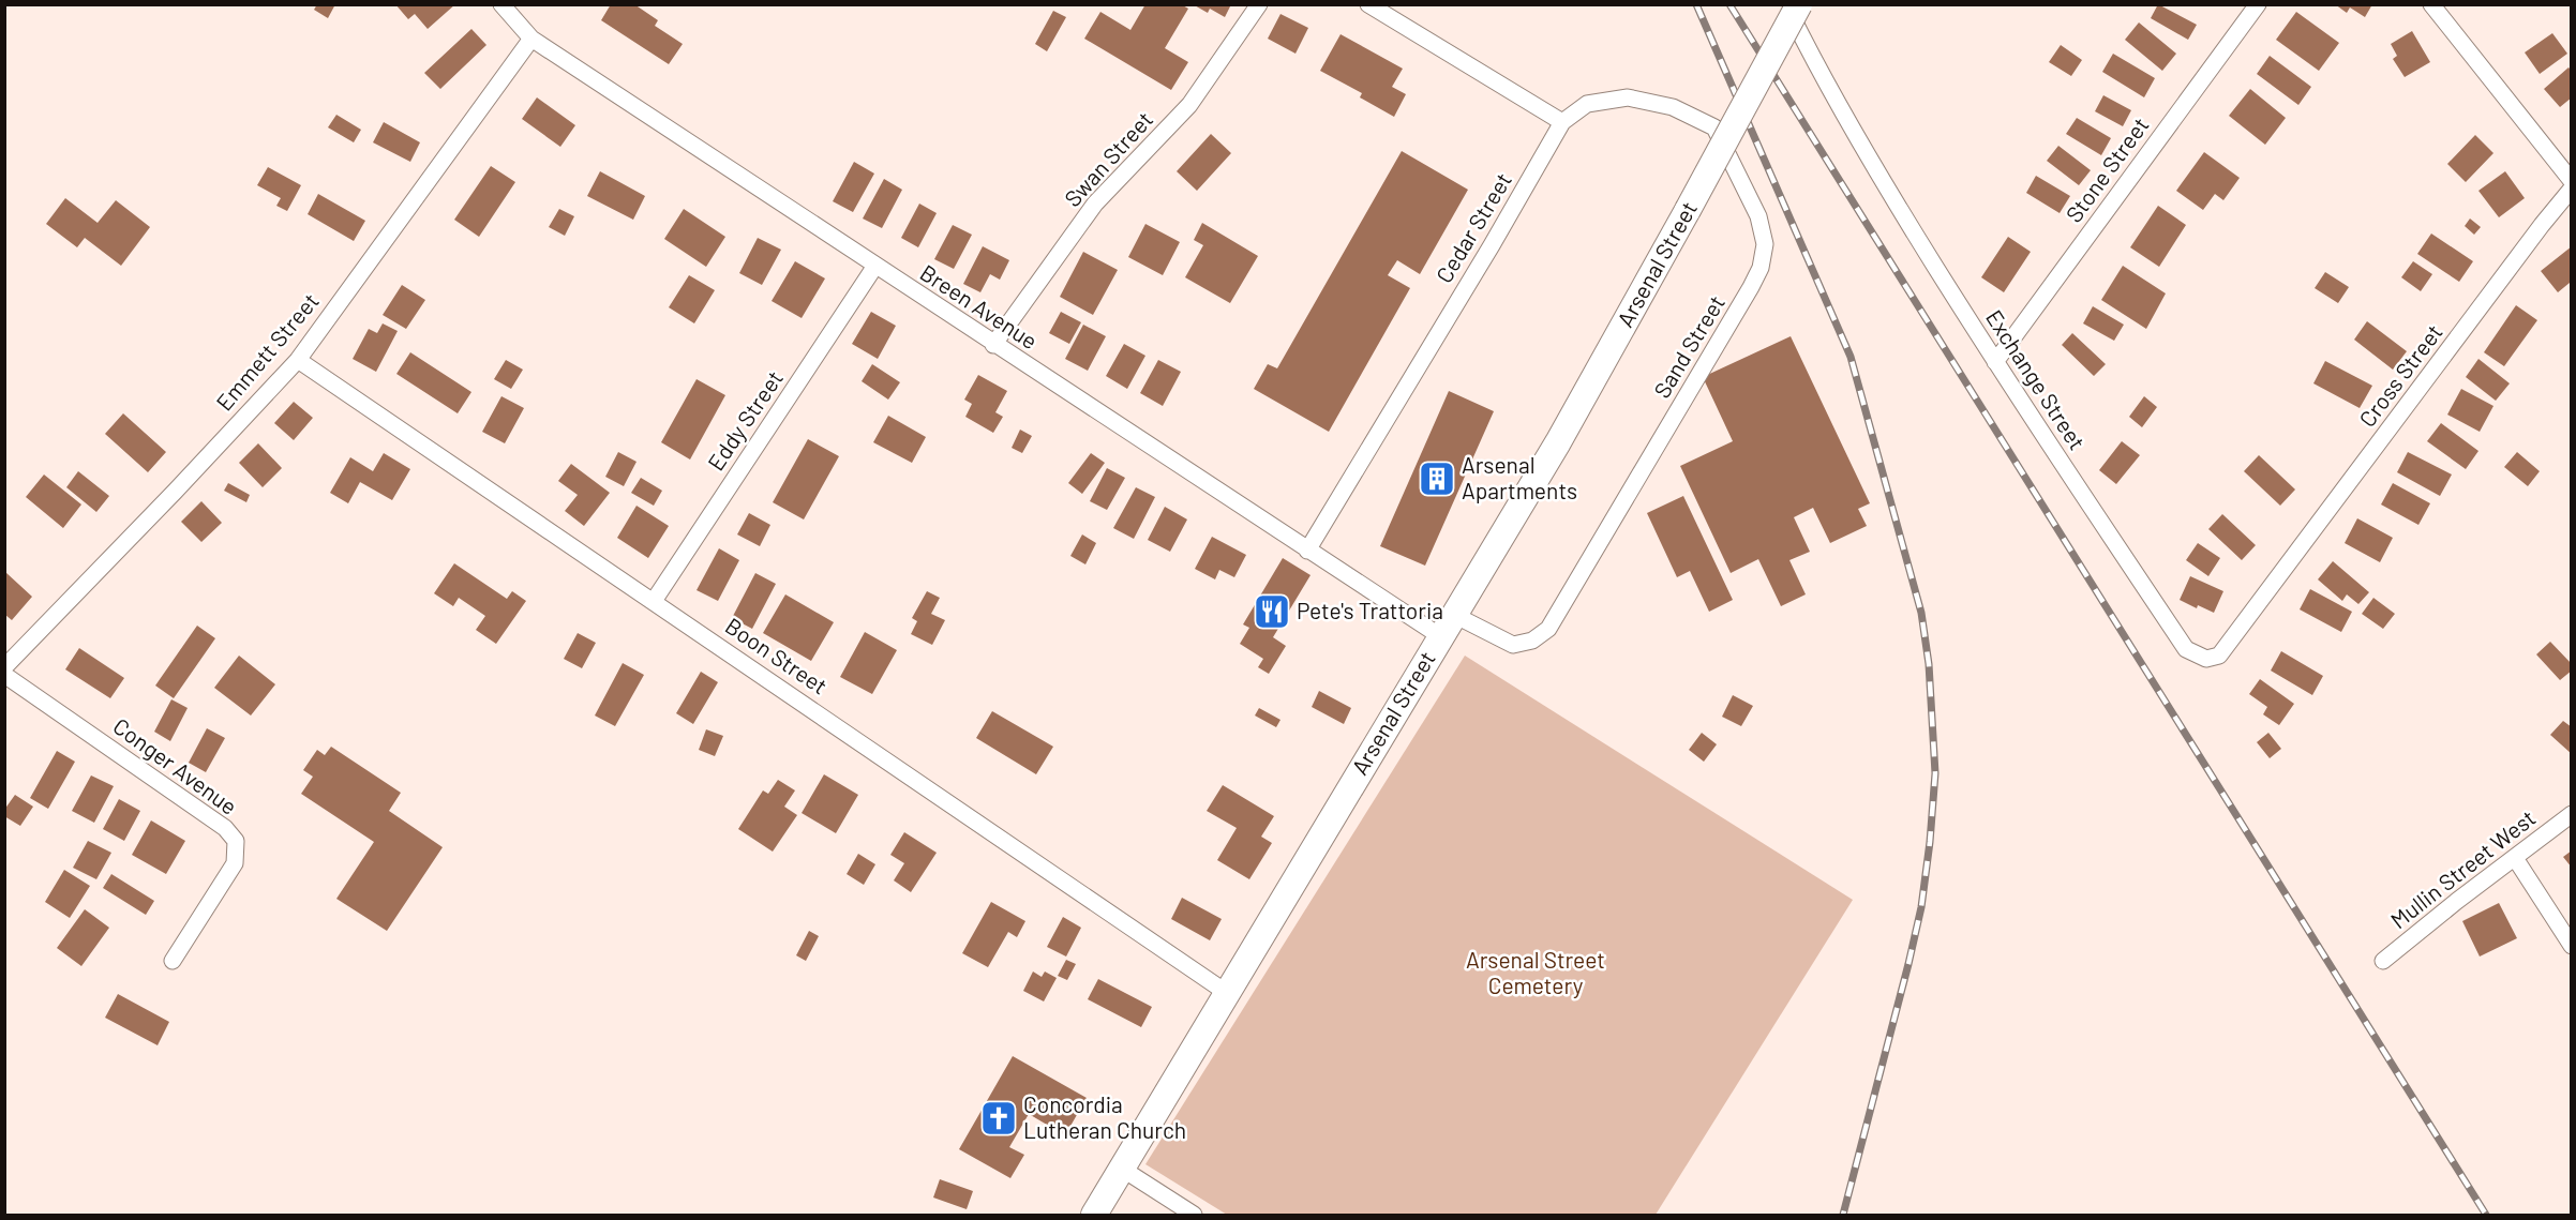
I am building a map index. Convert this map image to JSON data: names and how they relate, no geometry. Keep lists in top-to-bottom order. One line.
{"streets":{"highway":["Arsenal Street"],"street":["Swan Street","Stone Street","Cedar Street","Breen Avenue","Sand Street","Emmett Street","Cross Street","Exchange Street","Eddy Street","Boon Street","Conger Avenue","Mullin Street West"]},"crossings":[["Swan Street","Breen Avenue"],["Stone Street","Exchange Street"],["Cedar Street","Breen Avenue"],["Cedar Street","Sand Street"],["Arsenal Street","Breen Avenue"],["Arsenal Street","Sand Street"],["Arsenal Street","Exchange Street"],["Arsenal Street","Boon Street"],["Breen Avenue","Emmett Street"],["Breen Avenue","Eddy Street"],["Emmett Street","Boon Street"],["Cross Street","Exchange Street"],["Eddy Street","Boon Street"]],"parks":["Arsenal Street Cemetery"],"places":{"building":["Arsenal Apartments"],"restaurant":["Pete's Trattoria"],"church":["Concordia Lutheran Church"]}}
